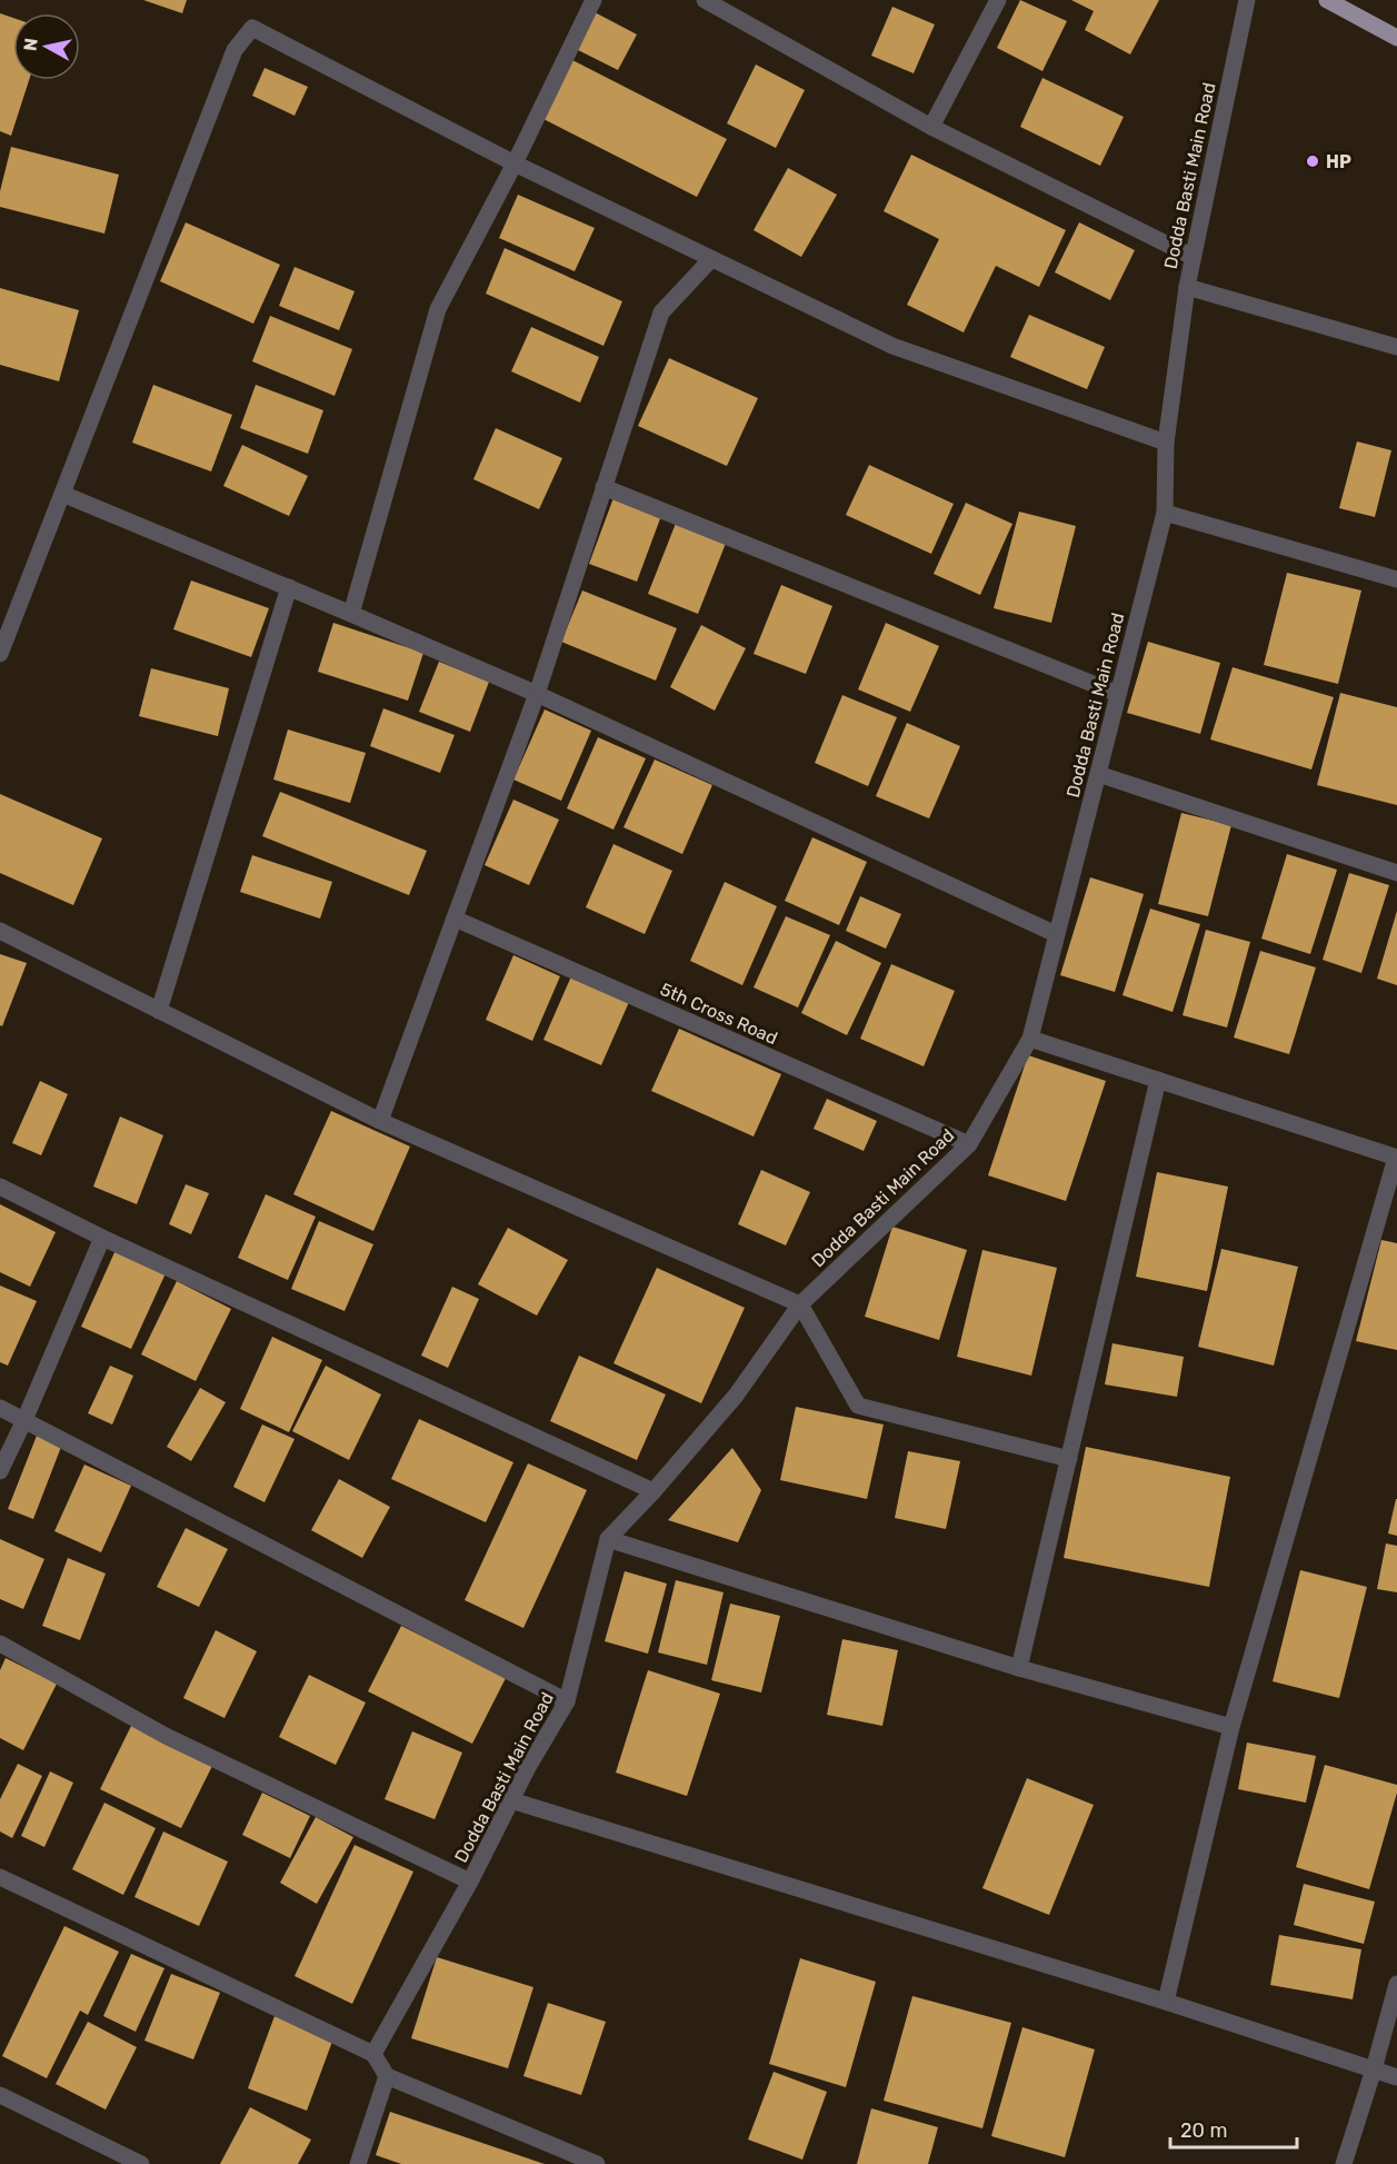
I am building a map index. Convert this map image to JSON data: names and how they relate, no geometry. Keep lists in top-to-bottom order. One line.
{"streets":{"street":["Dodda Basti Main Road","5th Cross Road"]},"crossings":[["Dodda Basti Main Road","5th Cross Road"]],"places":["HP"],"scale_bar":"20 m","north":"left"}
